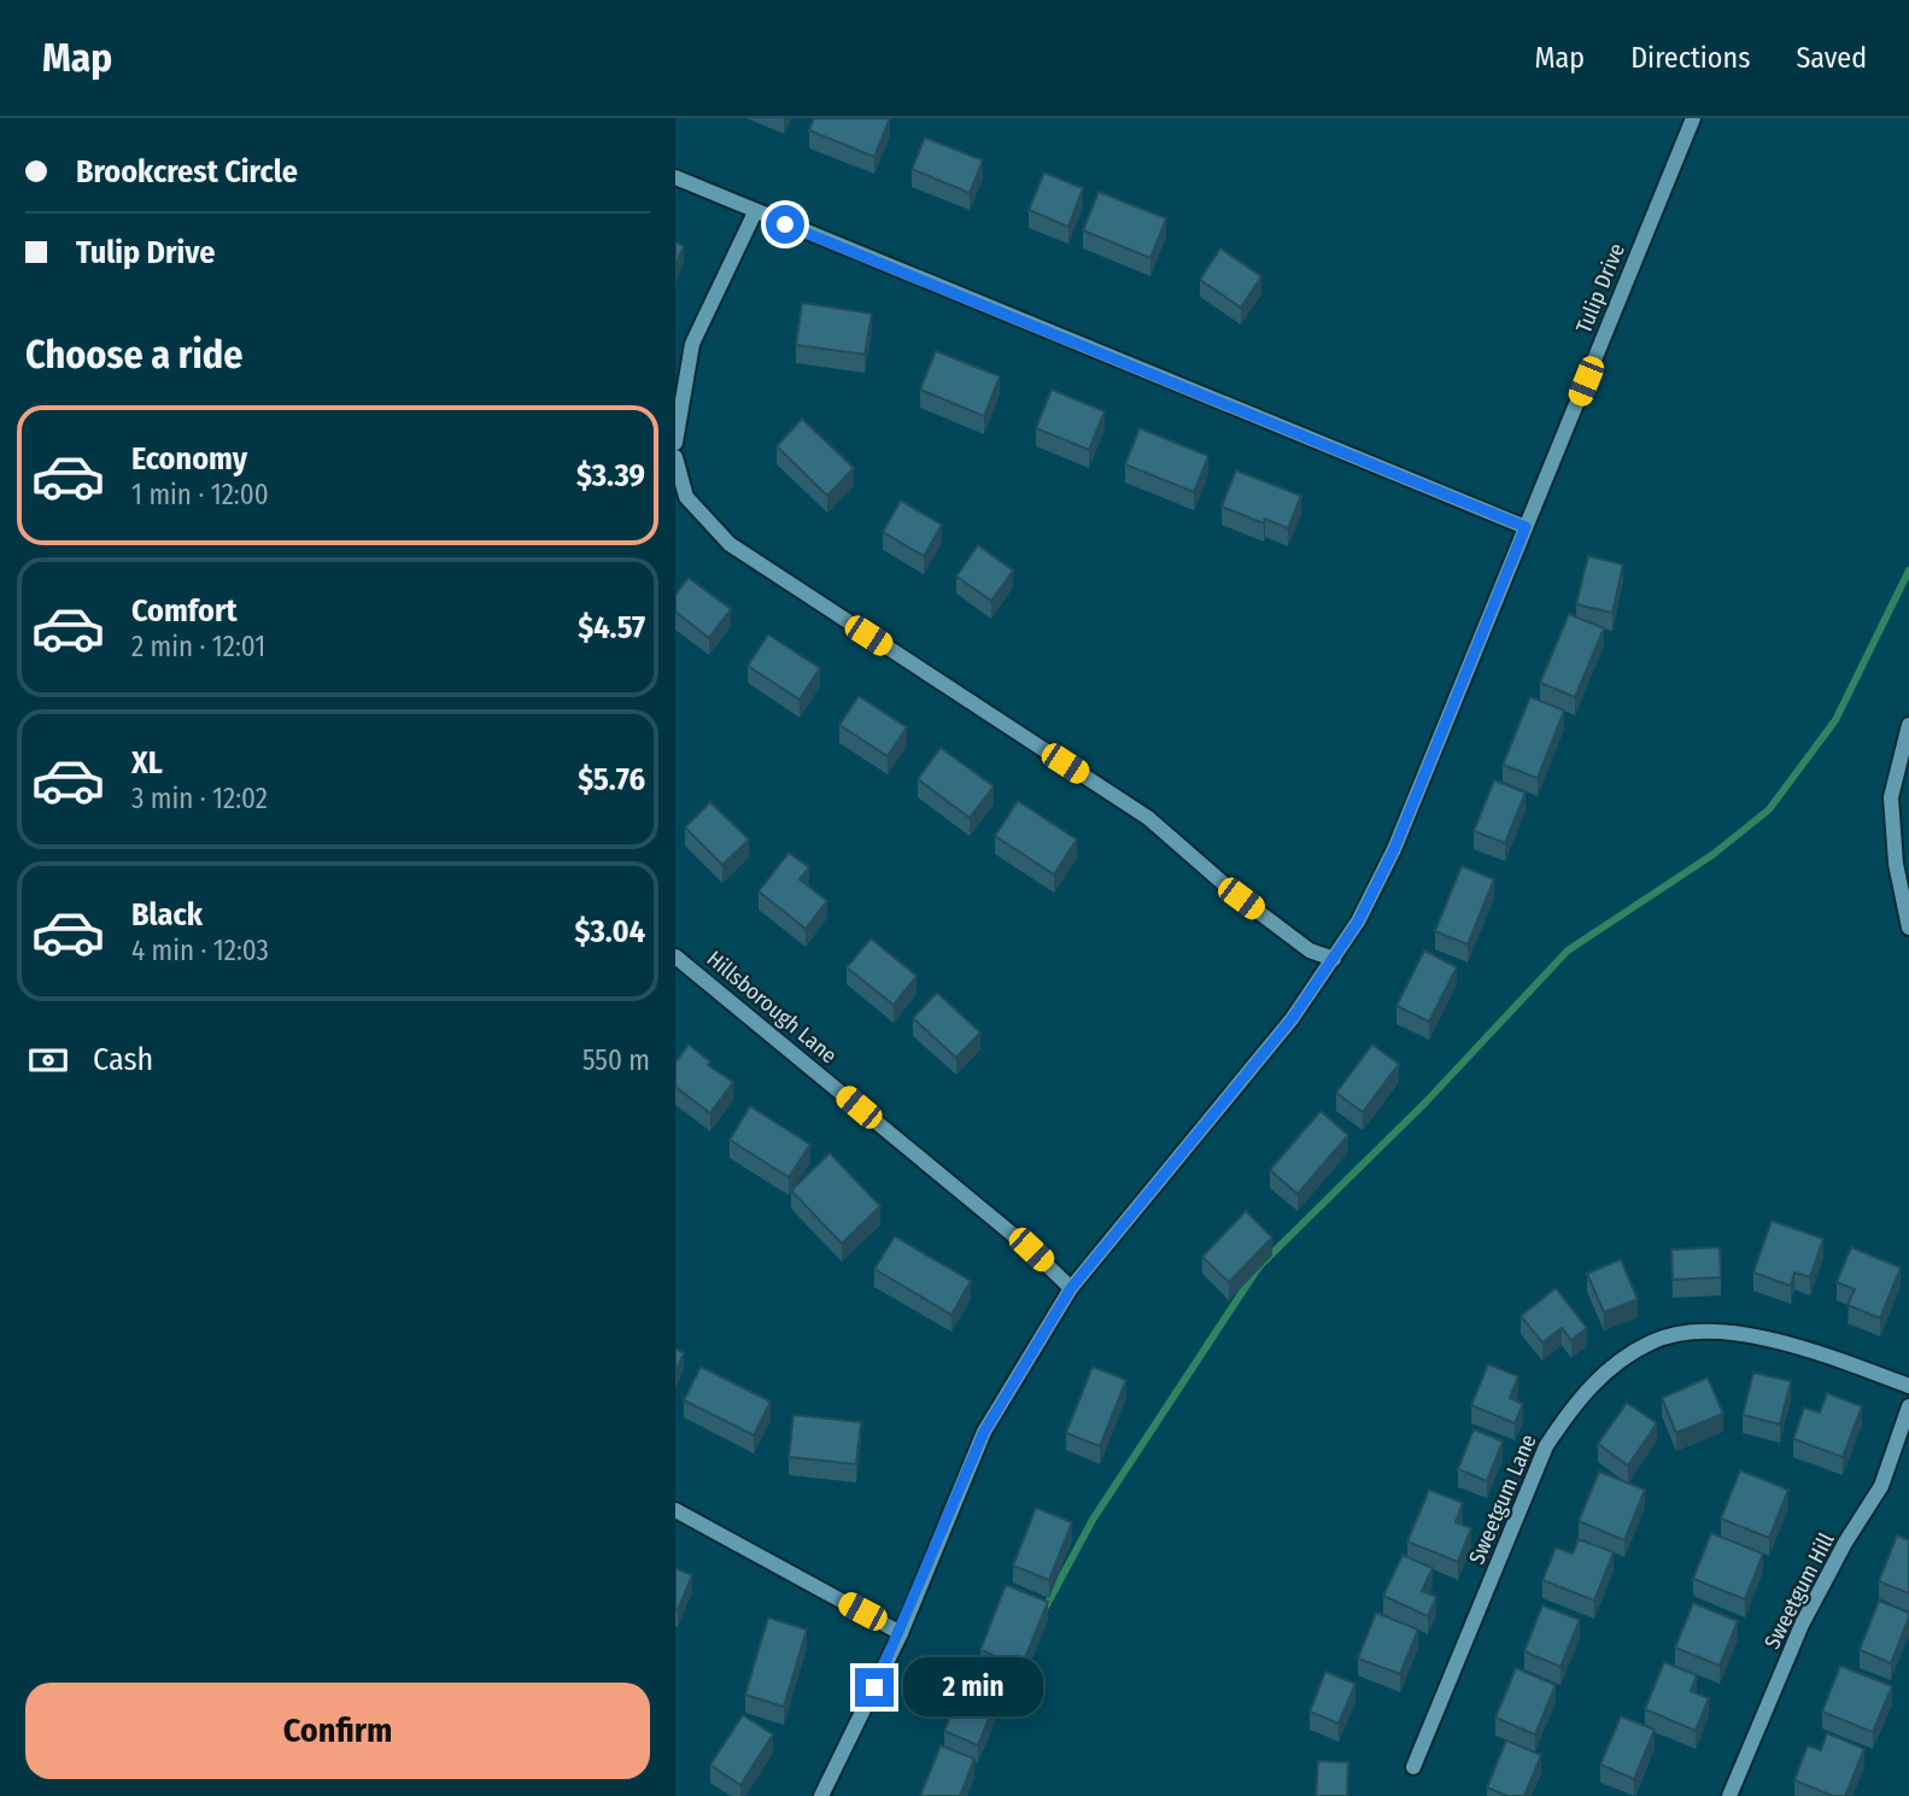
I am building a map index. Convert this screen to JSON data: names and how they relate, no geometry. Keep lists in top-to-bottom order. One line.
{"streets":{"street":["Tulip Drive","Hillsborough Lane","Sweetgum Lane","Sweetgum Hill"]},"crossings":[["Tulip Drive","Hillsborough Lane"]],"page":{"header":"Map","nav":["Map","Directions","Saved"],"banner":["Brookcrest Circle","Tulip Drive"],"heading":"Choose a ride","list":[{"name":"Economy","note":"1 min · 12:00","value":"$3.39"},{"name":"Comfort","note":"2 min · 12:01","value":"$4.57"},{"name":"XL","note":"3 min · 12:02","value":"$5.76"},{"name":"Black","note":"4 min · 12:03","value":"$3.04"}],"pay":["Cash","550 m"],"bubble":"2 min","buttons":"Confirm"}}
